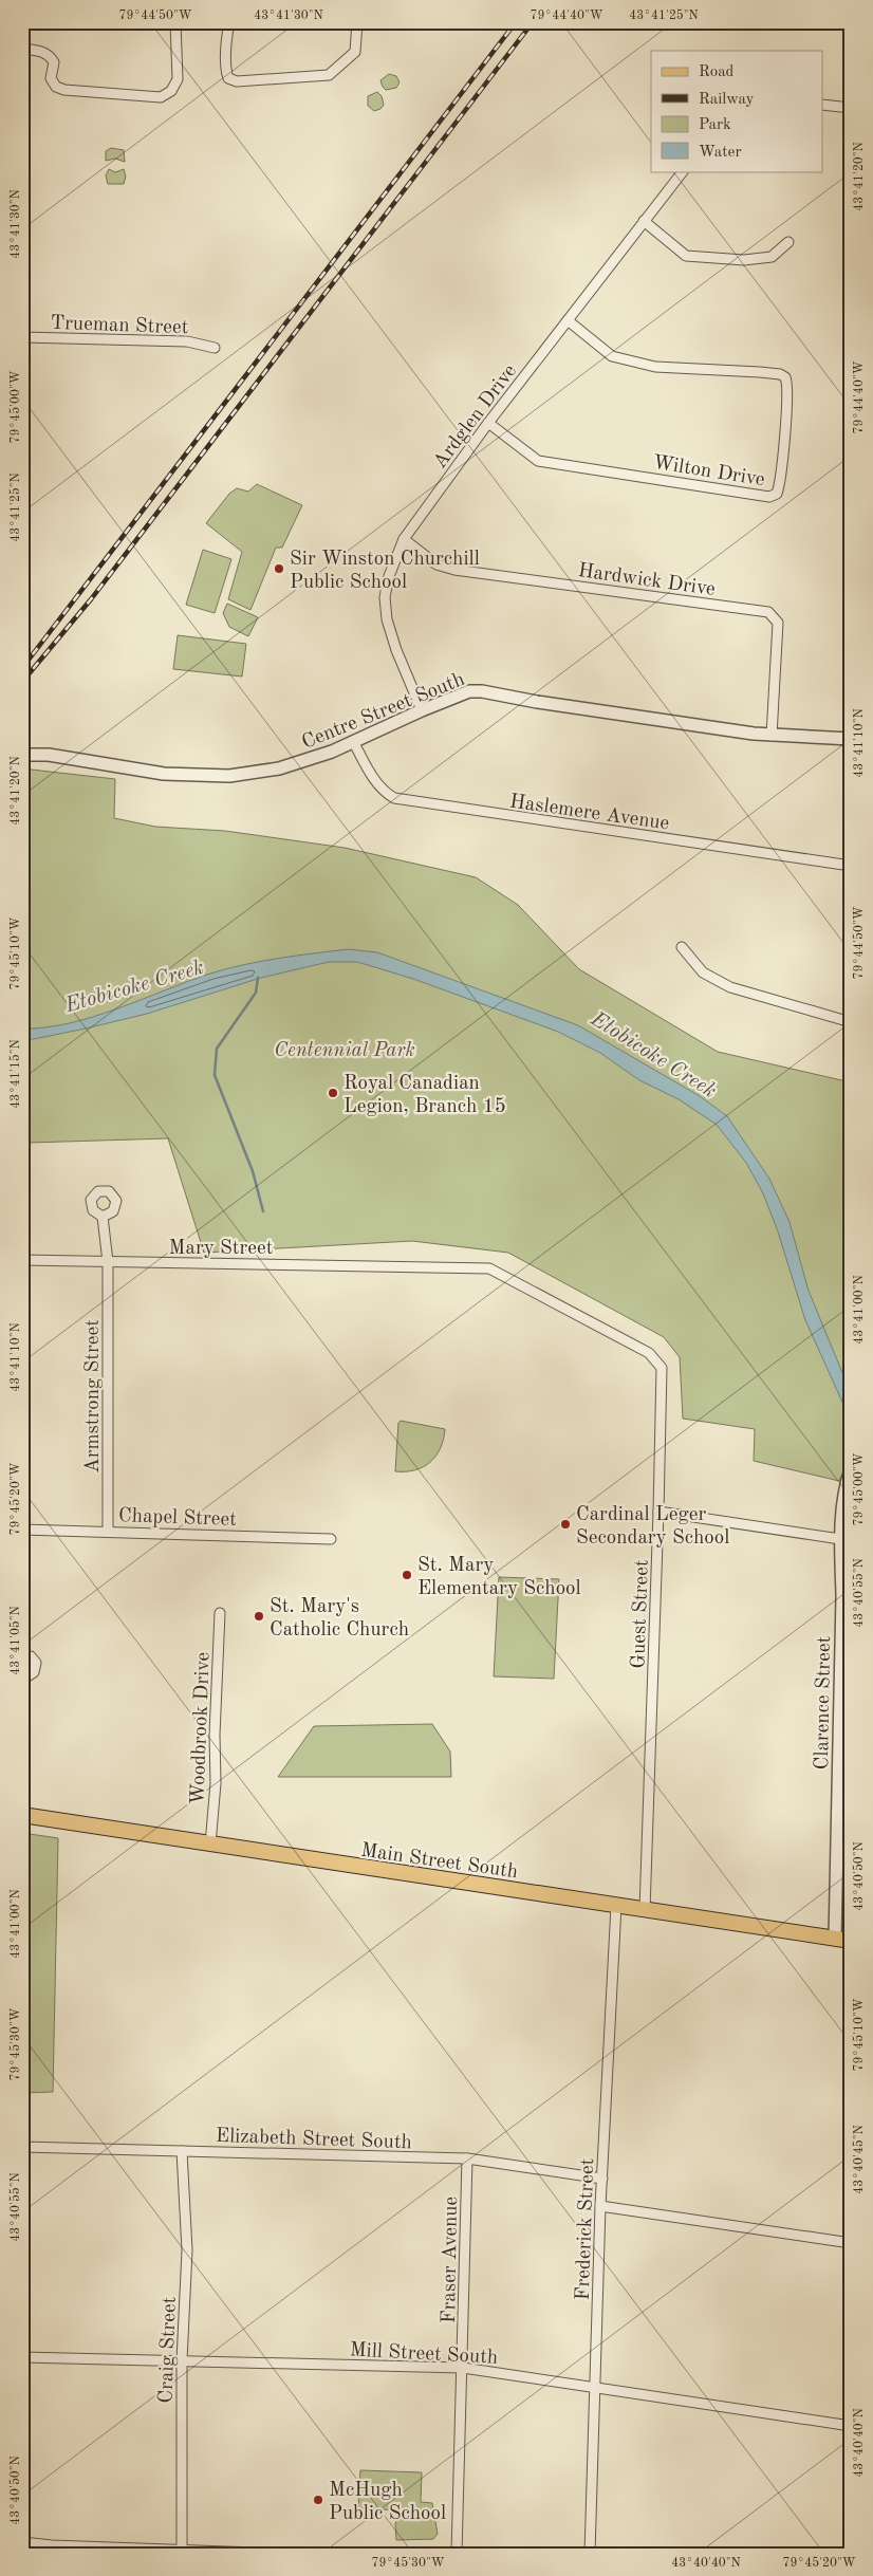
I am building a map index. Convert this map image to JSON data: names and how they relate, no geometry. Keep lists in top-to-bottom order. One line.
{"streets":{"main road":["Main Street South"],"street":["Trueman Street","Ardglen Drive","Wilton Drive","Hardwick Drive","Centre Street South","Haslemere Avenue","Mary Street","Armstrong Street","Chapel Street","Guest Street","Clarence Street","Woodbrook Drive","Elizabeth Street South","Frederick Street","Fraser Avenue","Craig Street","Mill Street South"]},"crossings":[["Ardglen Drive","Wilton Drive"],["Ardglen Drive","Hardwick Drive"],["Ardglen Drive","Centre Street South"],["Hardwick Drive","Centre Street South"],["Centre Street South","Haslemere Avenue"],["Mary Street","Armstrong Street"],["Mary Street","Guest Street"],["Armstrong Street","Chapel Street"],["Guest Street","Main Street South"],["Clarence Street","Main Street South"],["Woodbrook Drive","Main Street South"],["Main Street South","Frederick Street"],["Elizabeth Street South","Frederick Street"],["Elizabeth Street South","Fraser Avenue"],["Elizabeth Street South","Craig Street"],["Frederick Street","Mill Street South"],["Fraser Avenue","Mill Street South"],["Craig Street","Mill Street South"]],"water":["Etobicoke Creek"],"parks":["Centennial Park"],"places":["Sir Winston Churchill Public School","Royal Canadian Legion, Branch 15","Cardinal Leger Secondary School","St. Mary Elementary School","St. Mary's Catholic Church","McHugh Public School"],"legend":["Road","Railway","Park","Water"],"coordinates":["79°44'50\"W","43°41'30\"N","79°44'40\"W","43°41'25\"N","43°41'20\"N","79°45'00\"W","43°41'10\"N","79°45'10\"W","43°41'15\"N","43°41'00\"N","79°45'20\"W","43°40'55\"N","43°41'05\"N","43°40'50\"N","79°45'30\"W","43°40'45\"N","43°40'40\"N"]}
